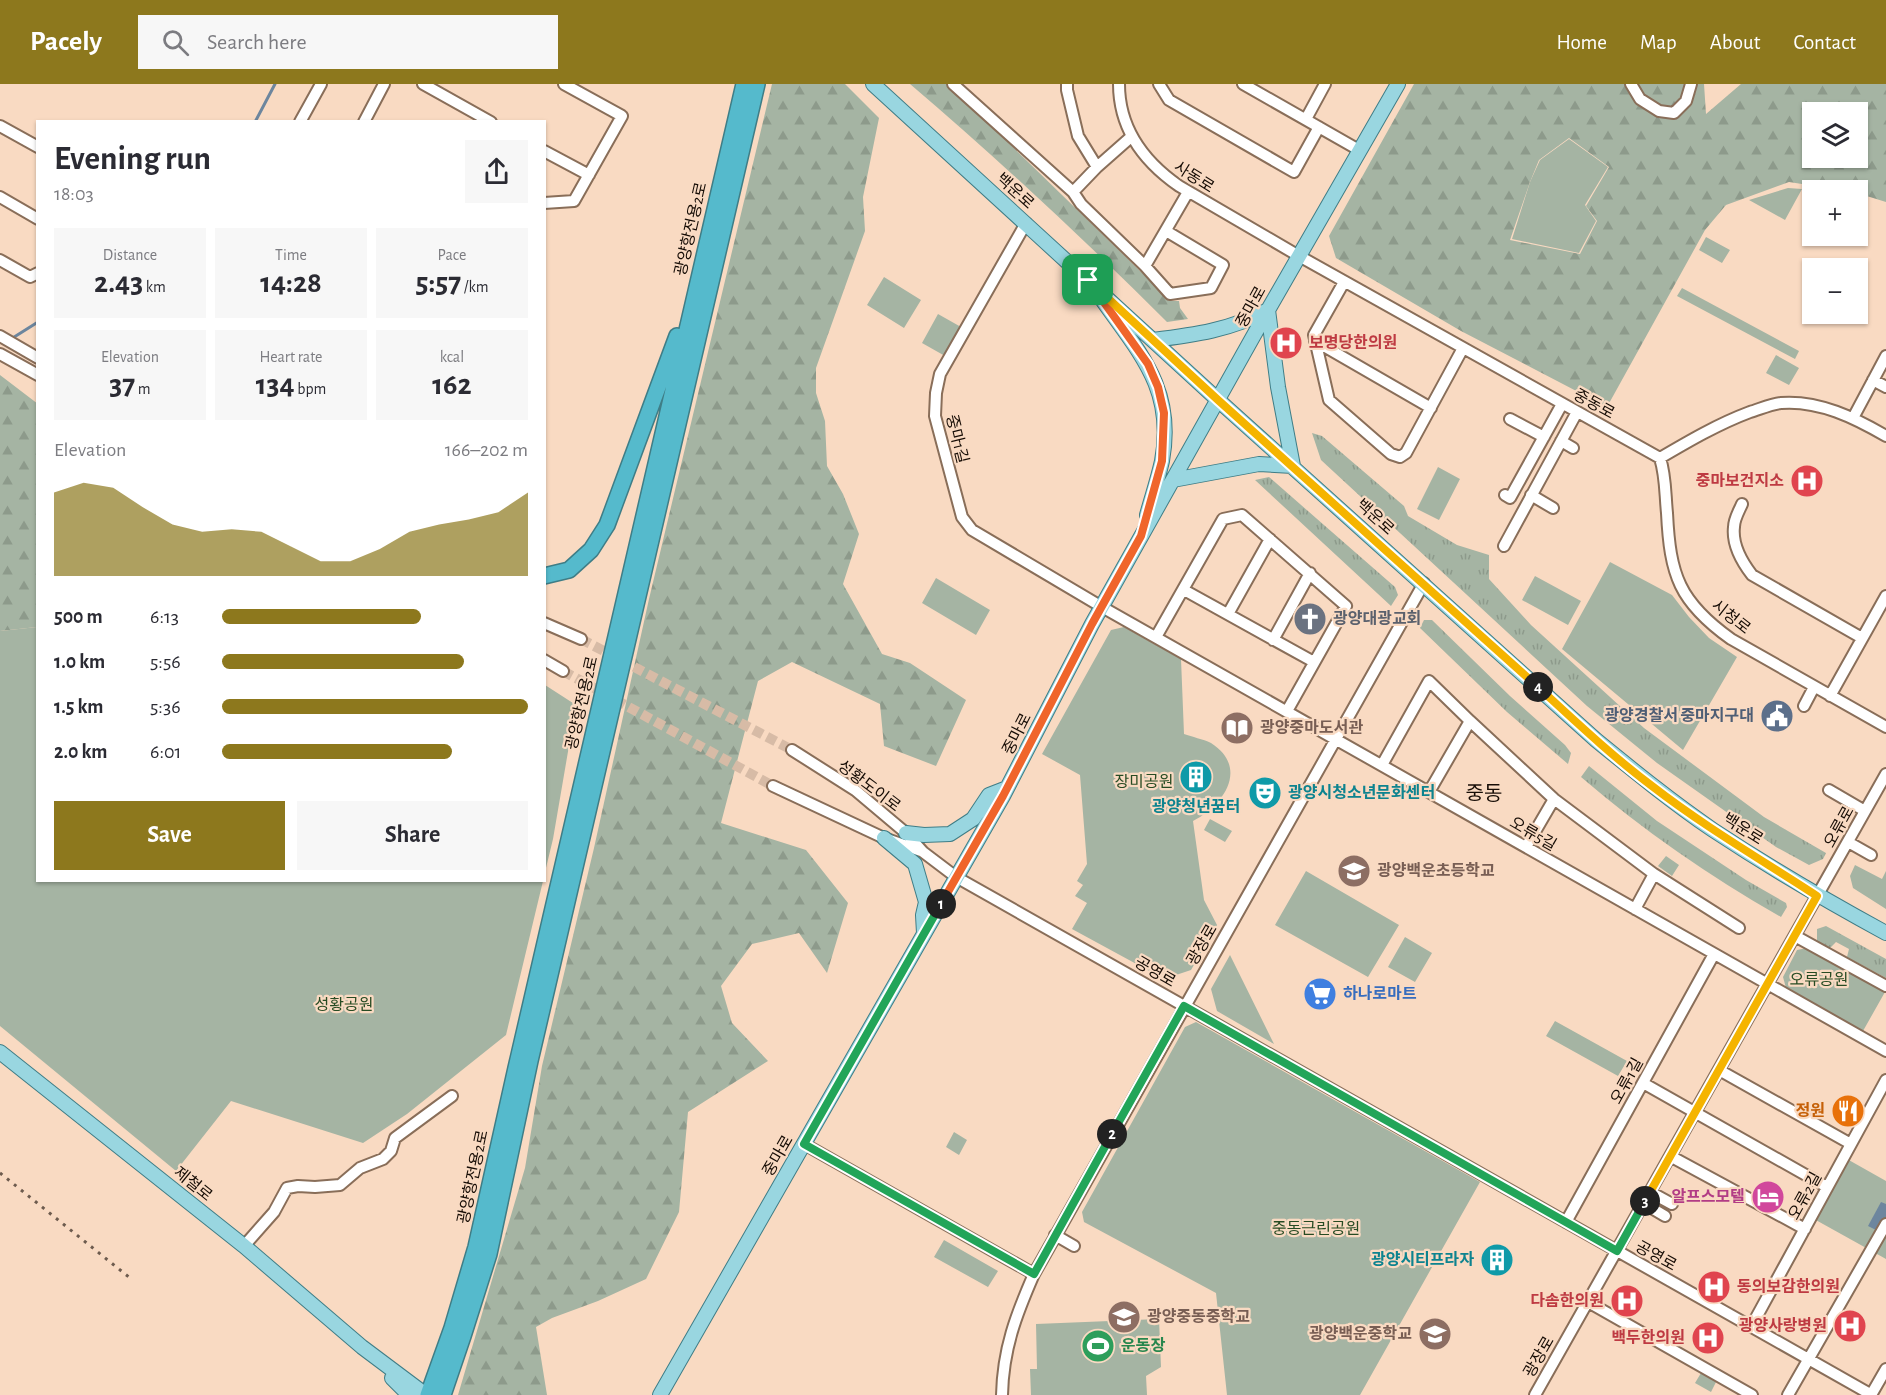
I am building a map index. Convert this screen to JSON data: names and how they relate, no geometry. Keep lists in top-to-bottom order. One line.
{"streets":{"highway":["광양항전용2로"],"main road":["백운로","중마로","제철로"],"street":["사동로","중동로","중마1길","시청로","성황도이로","오류로","오류5길","광장로","공영로","오류1길","오류2길"]},"crossings":[["사동로","중마로"],["사동로","중동로"],["백운로","중마로"],["백운로","중마1길"],["백운로","오류로"],["백운로","광장로"],["중마로","중동로"],["중마로","중마1길"],["중마로","성황도이로"],["중마로","오류5길"],["중마로","공영로"],["중동로","시청로"],["중마1길","오류5길"],["성황도이로","공영로"],["오류로","광장로"],["오류5길","광장로"],["오류5길","오류1길"],["광장로","공영로"],["공영로","오류1길"],["공영로","오류2길"]],"districts":["중동"],"parks":["장미공원","오류공원","성황공원","중동근린공원"],"places":{"hospital":["보명당한의원","중마보건지소","동의보감한의원","다솜한의원","광양사랑병원","백두한의원"],"church":["광양대광교회"],"public building":["광양경찰서 중마지구대"],"library":["광양중마도서관"],"building":["광양청년꿈터","광양시티프라자"],"theatre":["광양시청소년문화센터"],"school or university":["광양백운초등학교","광양중동중학교","광양백운중학교"],"supermarket":["하나로마트"],"restaurant":["정원"],"hotel":["알프스모텔"],"sports":["운동장"]},"page":{"header":"Pacely","search":"Search here","nav":["Home","Map","About","Contact"],"map_buttons":["+","−"],"heading":["Evening run","18:03"],"stats":[["Distance","2.43 km"],["Time","14:28"],["Pace","5:57 /km"],["Elevation","37 m"],["Heart rate","134 bpm"],["kcal","162"]],"chart":["Elevation","166–202 m"],"list":[{"name":"500 m","note":"6:13"},{"name":"1.0 km","note":"5:56"},{"name":"1.5 km","note":"5:36"},{"name":"2.0 km","note":"6:01"}],"pins":["4","1","2","3"],"buttons":["Save","Share"]}}
